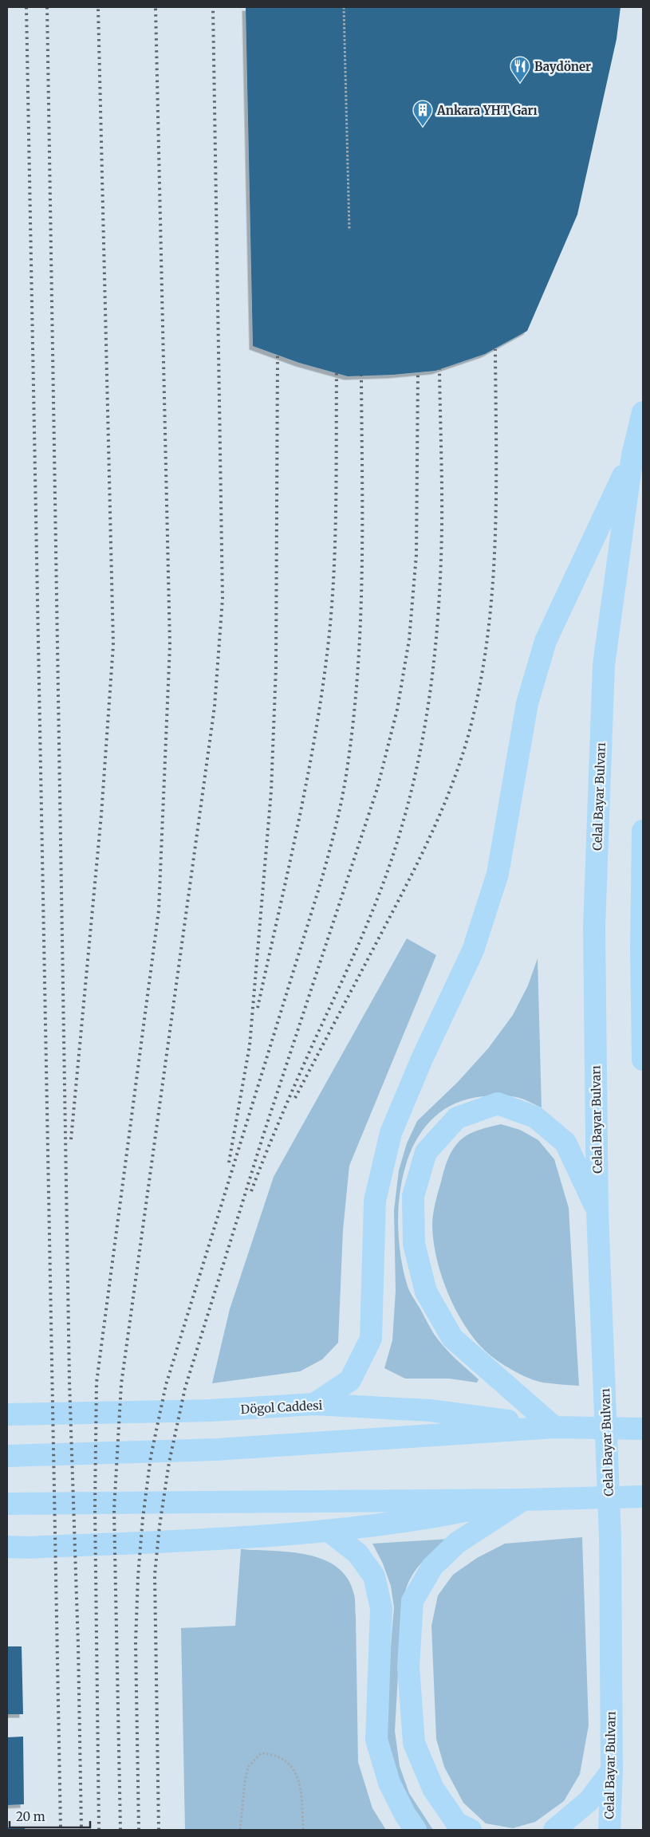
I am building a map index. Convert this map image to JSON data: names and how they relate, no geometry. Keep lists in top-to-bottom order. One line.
{"streets":{"main road":["Celal Bayar Bulvarı","Dögol Caddesi"]},"places":{"restaurant":["Baydöner"],"building":["Ankara YHT Garı"]},"scale_bar":"20 m"}
